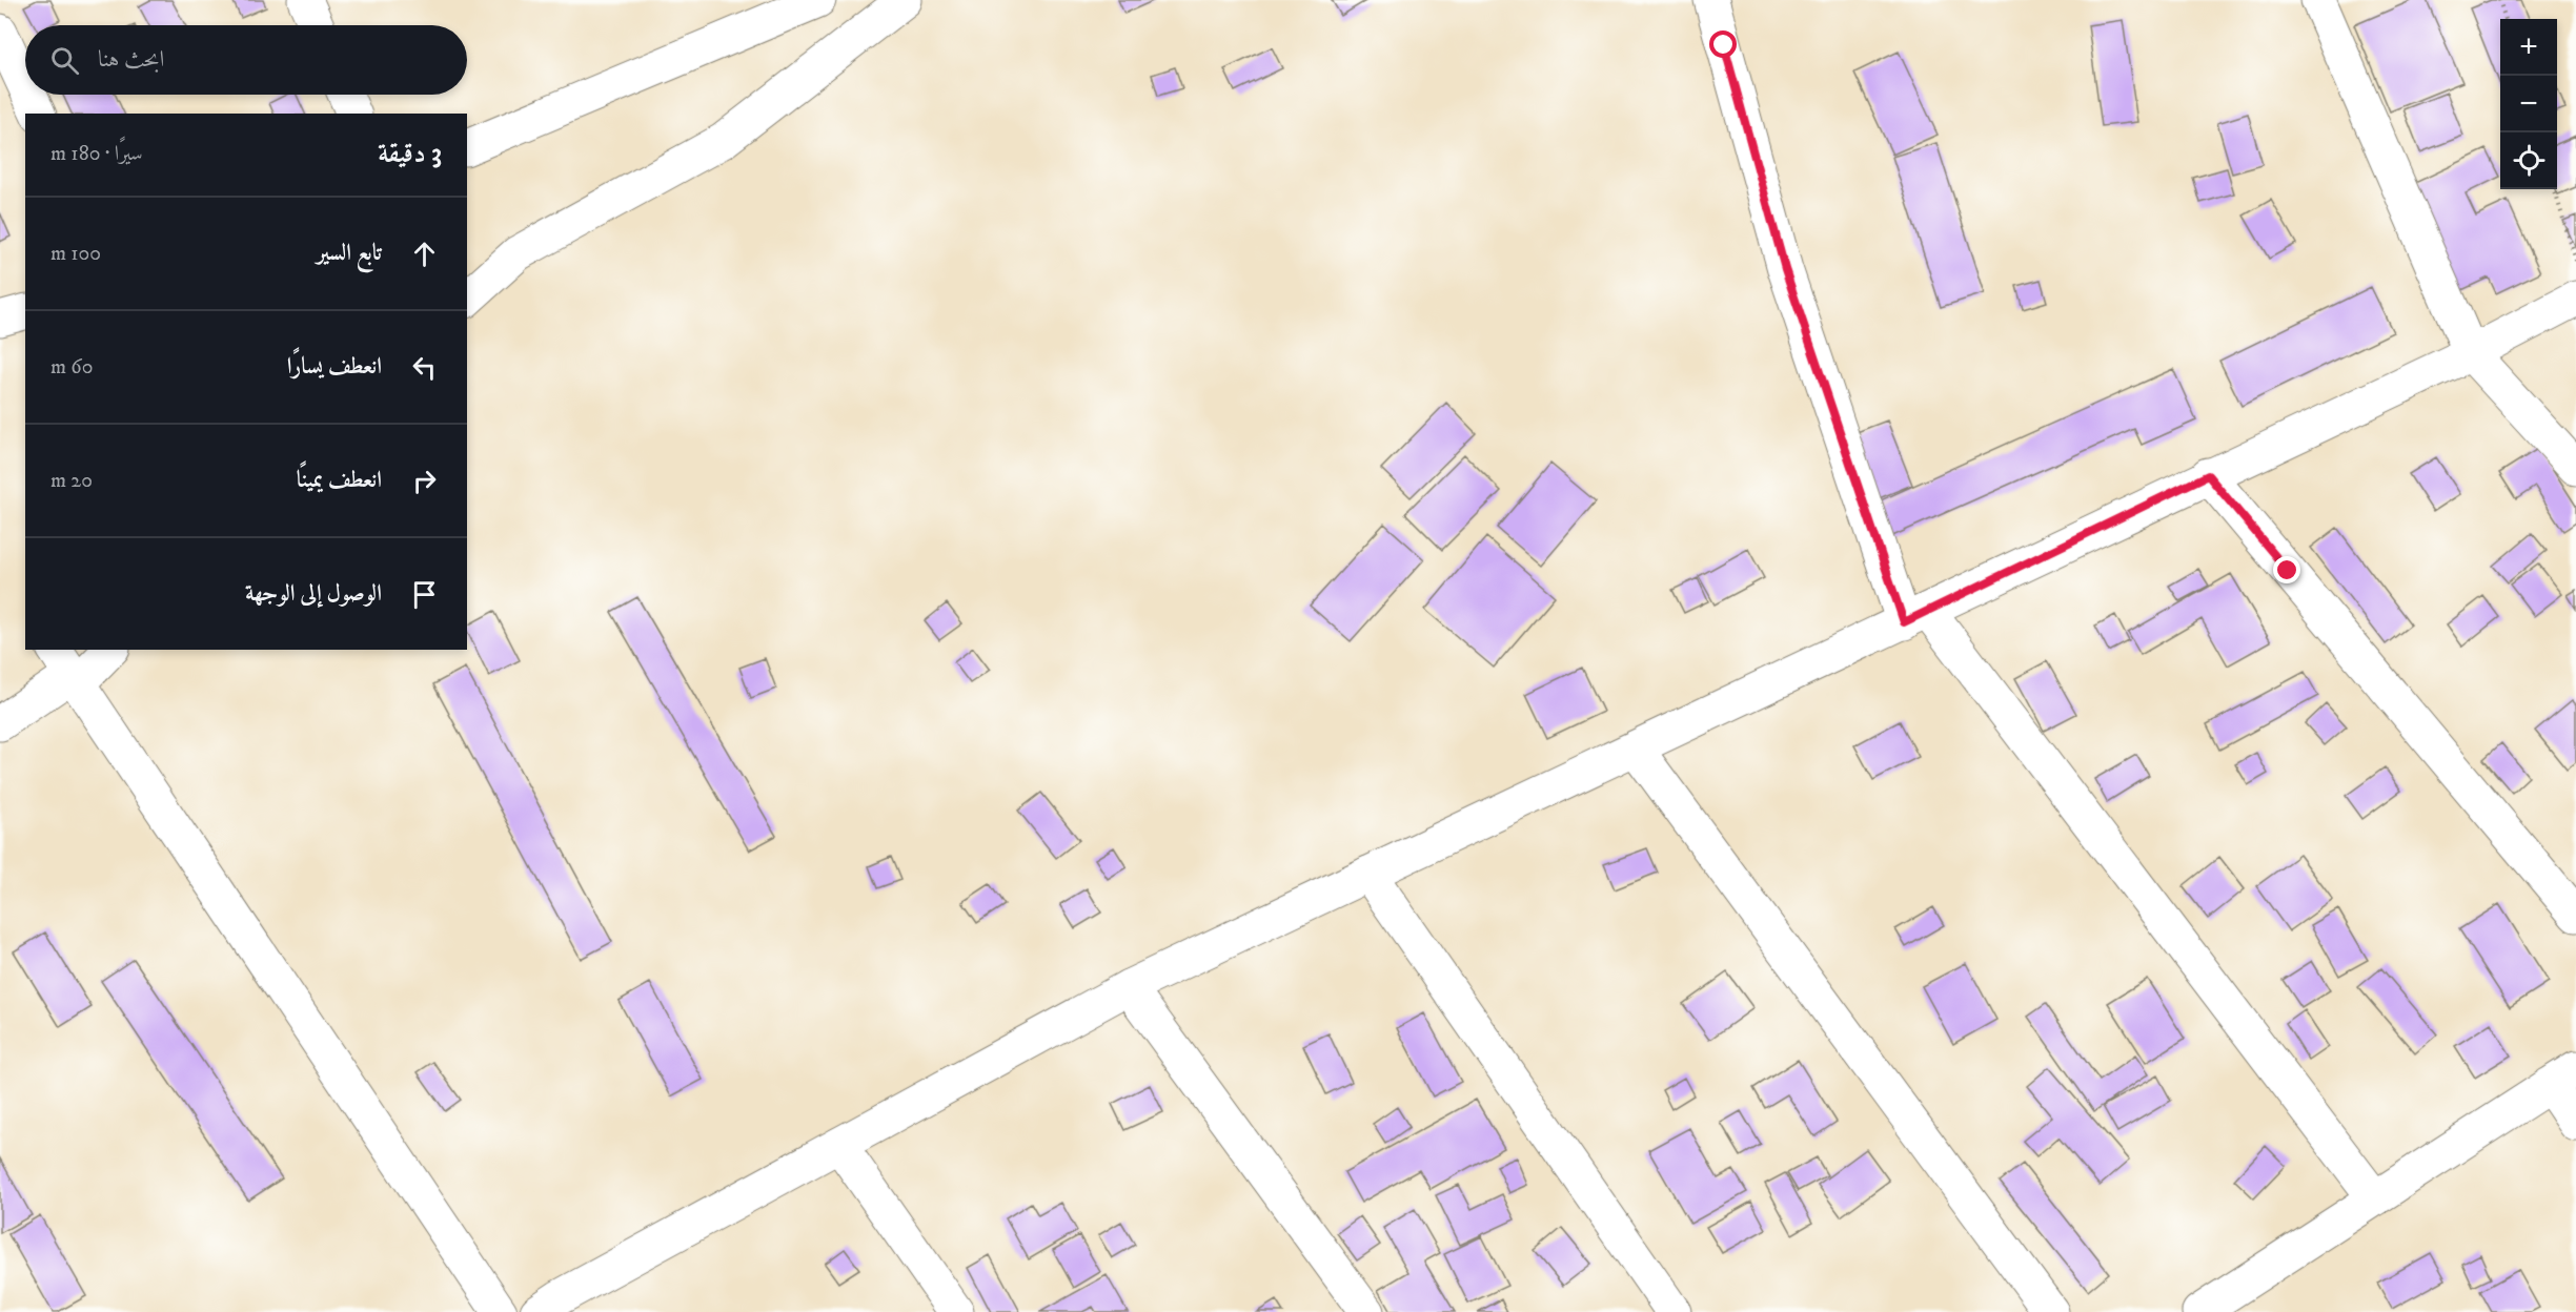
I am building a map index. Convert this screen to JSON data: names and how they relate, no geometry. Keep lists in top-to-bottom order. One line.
{"page":{"map_buttons":["+","−"],"search":"ابحث هنا","heading":["3 دقيقة","سيرًا · 180 m"],"list":[["تابع السير","100 m"],["انعطف يسارًا","60 m"],["انعطف يمينًا","20 m"],"الوصول إلى الوجهة"]}}
